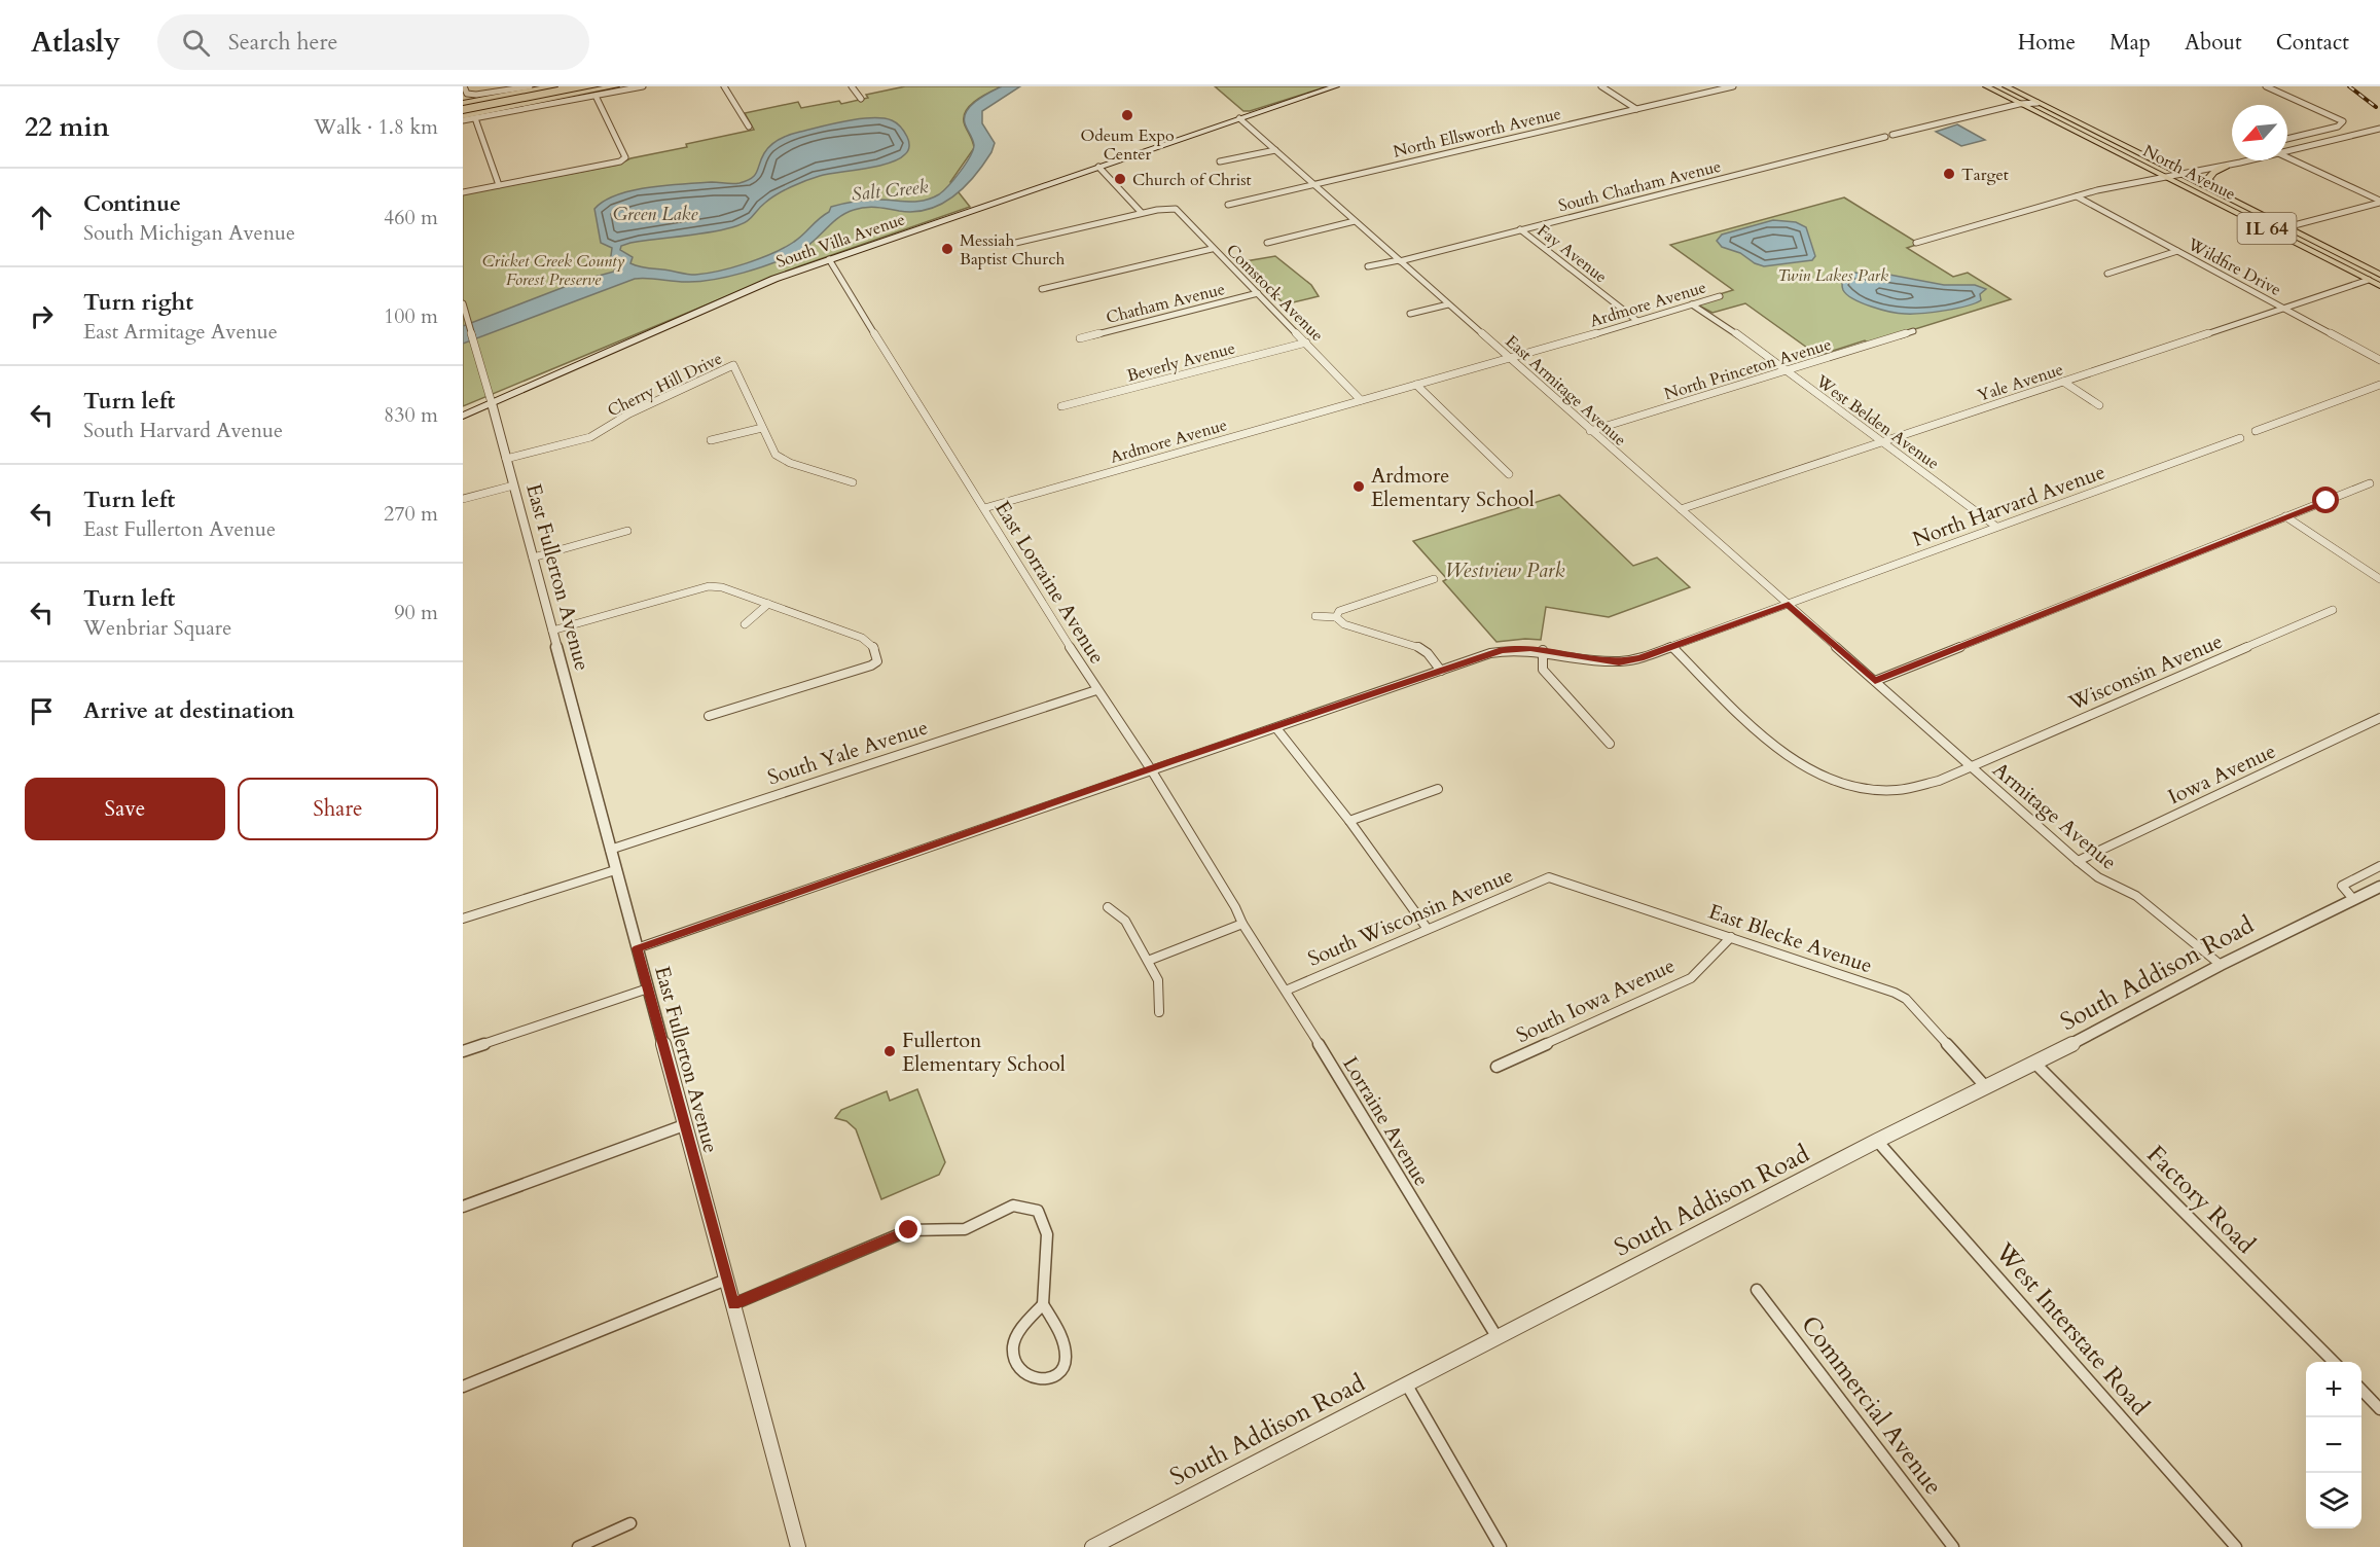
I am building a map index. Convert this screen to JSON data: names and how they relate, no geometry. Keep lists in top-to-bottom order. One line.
{"streets":{"main road":["North Avenue","IL 64","South Villa Avenue"],"street":["North Ellsworth Avenue","South Chatham Avenue","Fay Avenue","Wildfire Drive","Comstock Avenue","Chatham Avenue","Ardmore Avenue","Beverly Avenue","North Princeton Avenue","Yale Avenue","Cherry Hill Drive","East Armitage Avenue","West Belden Avenue","North Harvard Avenue","East Fullerton Avenue","East Lorraine Avenue","Wisconsin Avenue","South Yale Avenue","Iowa Avenue","Armitage Avenue","South Wisconsin Avenue","East Blecke Avenue","South Addison Road","South Iowa Avenue","Lorraine Avenue","Factory Road","West Interstate Road","Commercial Avenue"]},"crossings":[["North Ellsworth Avenue","East Armitage Avenue"],["North Avenue","Yale Avenue"],["South Chatham Avenue","Fay Avenue"],["South Chatham Avenue","East Armitage Avenue"],["South Villa Avenue","East Armitage Avenue"],["South Villa Avenue","East Fullerton Avenue"],["South Villa Avenue","East Lorraine Avenue"],["Fay Avenue","Ardmore Avenue"],["Wildfire Drive","Yale Avenue"],["Comstock Avenue","Chatham Avenue"],["Comstock Avenue","Ardmore Avenue"],["Comstock Avenue","Beverly Avenue"],["Ardmore Avenue","East Armitage Avenue"],["Ardmore Avenue","West Belden Avenue"],["Ardmore Avenue","East Lorraine Avenue"],["North Princeton Avenue","East Armitage Avenue"],["North Princeton Avenue","West Belden Avenue"],["Yale Avenue","East Armitage Avenue"],["Yale Avenue","West Belden Avenue"],["Cherry Hill Drive","East Fullerton Avenue"],["East Armitage Avenue","North Harvard Avenue"],["East Armitage Avenue","Armitage Avenue"],["West Belden Avenue","North Harvard Avenue"],["North Harvard Avenue","East Fullerton Avenue"],["North Harvard Avenue","East Lorraine Avenue"],["North Harvard Avenue","Wisconsin Avenue"],["East Fullerton Avenue","South Yale Avenue"],["East Lorraine Avenue","South Yale Avenue"],["East Lorraine Avenue","Lorraine Avenue"],["Wisconsin Avenue","Armitage Avenue"],["Iowa Avenue","Armitage Avenue"],["Armitage Avenue","South Addison Road"],["South Wisconsin Avenue","East Blecke Avenue"],["South Wisconsin Avenue","Lorraine Avenue"],["East Blecke Avenue","South Addison Road"],["East Blecke Avenue","South Iowa Avenue"],["South Addison Road","Lorraine Avenue"],["South Addison Road","Factory Road"],["South Addison Road","West Interstate Road"]],"water":["Salt Creek","Green Lake"],"parks":["Cricket Creek County Forest Preserve","Twin Lakes Park","Westview Park"],"places":["Odeum Expo Center","Target","Church of Christ","Messiah Baptist Church","Ardmore Elementary School","Fullerton Elementary School"],"north":"bottom left","page":{"header":"Atlasly","search":"Search here","nav":["Home","Map","About","Contact"],"heading":["22 min","Walk · 1.8 km"],"list":[["Continue","South Michigan Avenue","460 m"],["Turn right","East Armitage Avenue","100 m"],["Turn left","South Harvard Avenue","830 m"],["Turn left","East Fullerton Avenue","270 m"],["Turn left","Wenbriar Square","90 m"],"Arrive at destination"],"buttons":["Save","Share"],"map_buttons":["+","−"]}}
